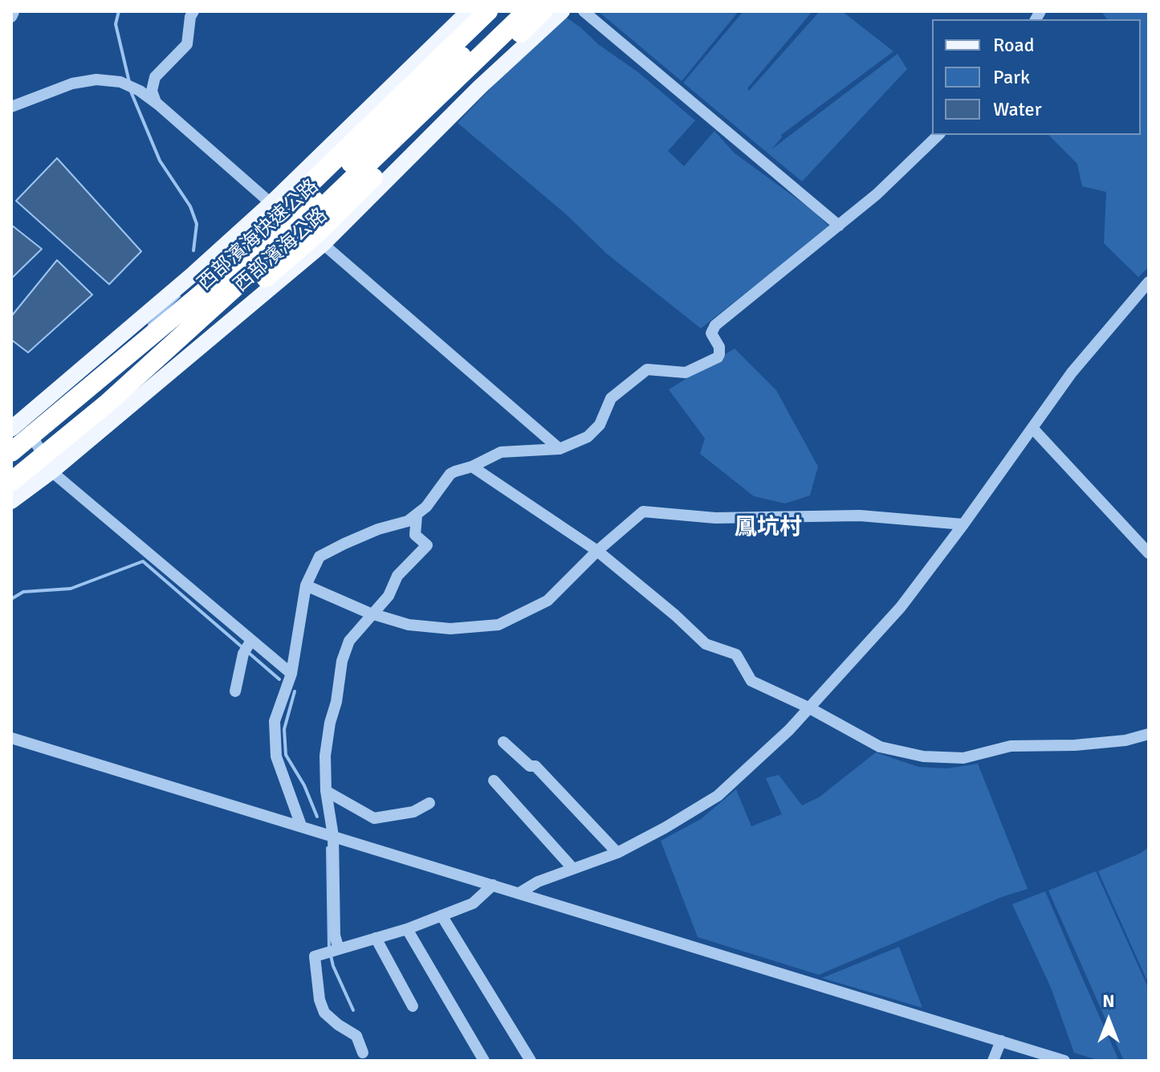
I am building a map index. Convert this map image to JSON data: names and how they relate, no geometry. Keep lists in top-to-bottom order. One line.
{"streets":{"highway":["西部濱海快速公路"],"main road":["西部濱海公路"]},"districts":["鳳坑村"],"legend":["Road","Park","Water"],"north":"top"}
